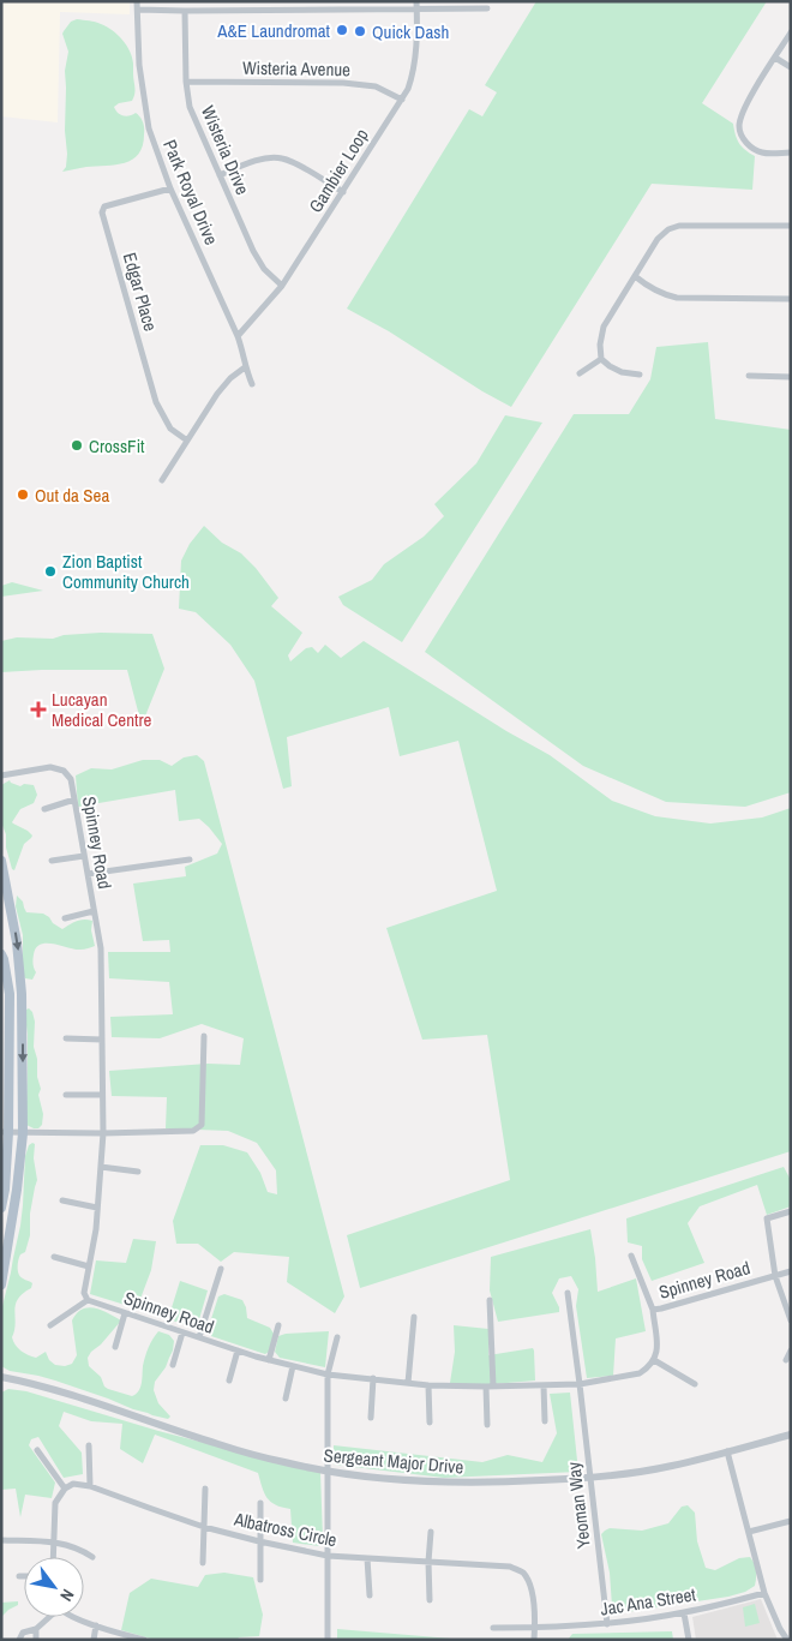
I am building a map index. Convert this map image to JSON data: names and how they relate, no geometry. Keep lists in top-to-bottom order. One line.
{"streets":{"street":["Wisteria Avenue","Wisteria Drive","Gambier Loop","Park Royal Drive","Edgar Place","Spinney Road","Sergeant Major Drive","Yeoman Way","Albatross Circle","Jac Ana Street"]},"crossings":[["Wisteria Avenue","Wisteria Drive"],["Wisteria Avenue","Gambier Loop"],["Wisteria Drive","Gambier Loop"],["Gambier Loop","Park Royal Drive"],["Park Royal Drive","Edgar Place"],["Spinney Road","Yeoman Way"],["Sergeant Major Drive","Yeoman Way"],["Yeoman Way","Jac Ana Street"],["Albatross Circle","Jac Ana Street"]],"places":{"other":["A&E Laundromat","Quick Dash","CrossFit","Out da Sea","Zion Baptist Community Church"],"health":["Lucayan Medical Centre"]},"north":"bottom right"}
